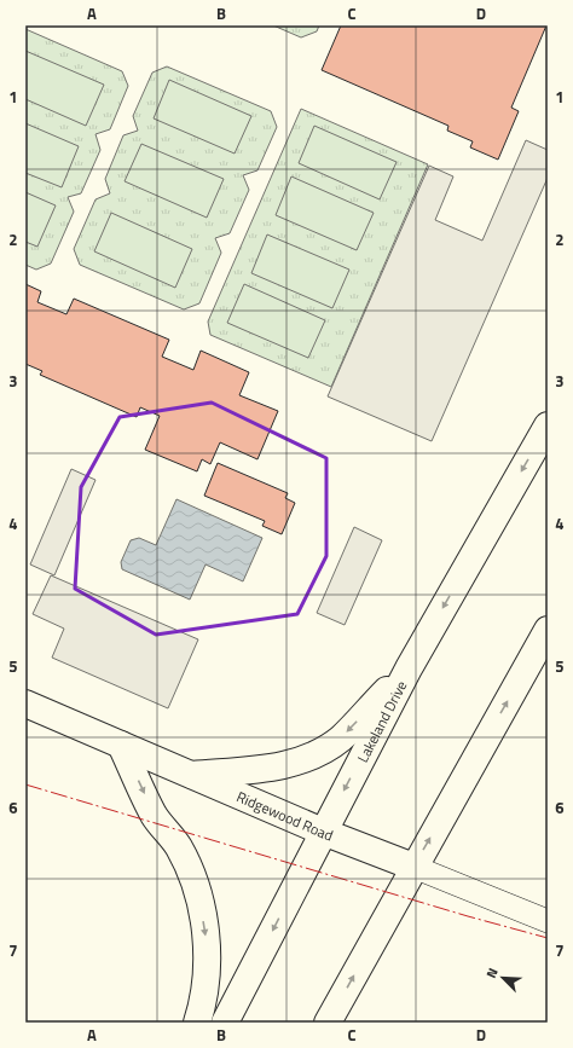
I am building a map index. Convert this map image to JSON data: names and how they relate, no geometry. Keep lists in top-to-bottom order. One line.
{"streets":{"main road":["Lakeland Drive","Ridgewood Road"]},"crossings":[["Lakeland Drive","Ridgewood Road"]],"north":"top left","grid":{"columns":["A","B","C","D"],"rows":["1","2","3","4","5","6","7"]}}
